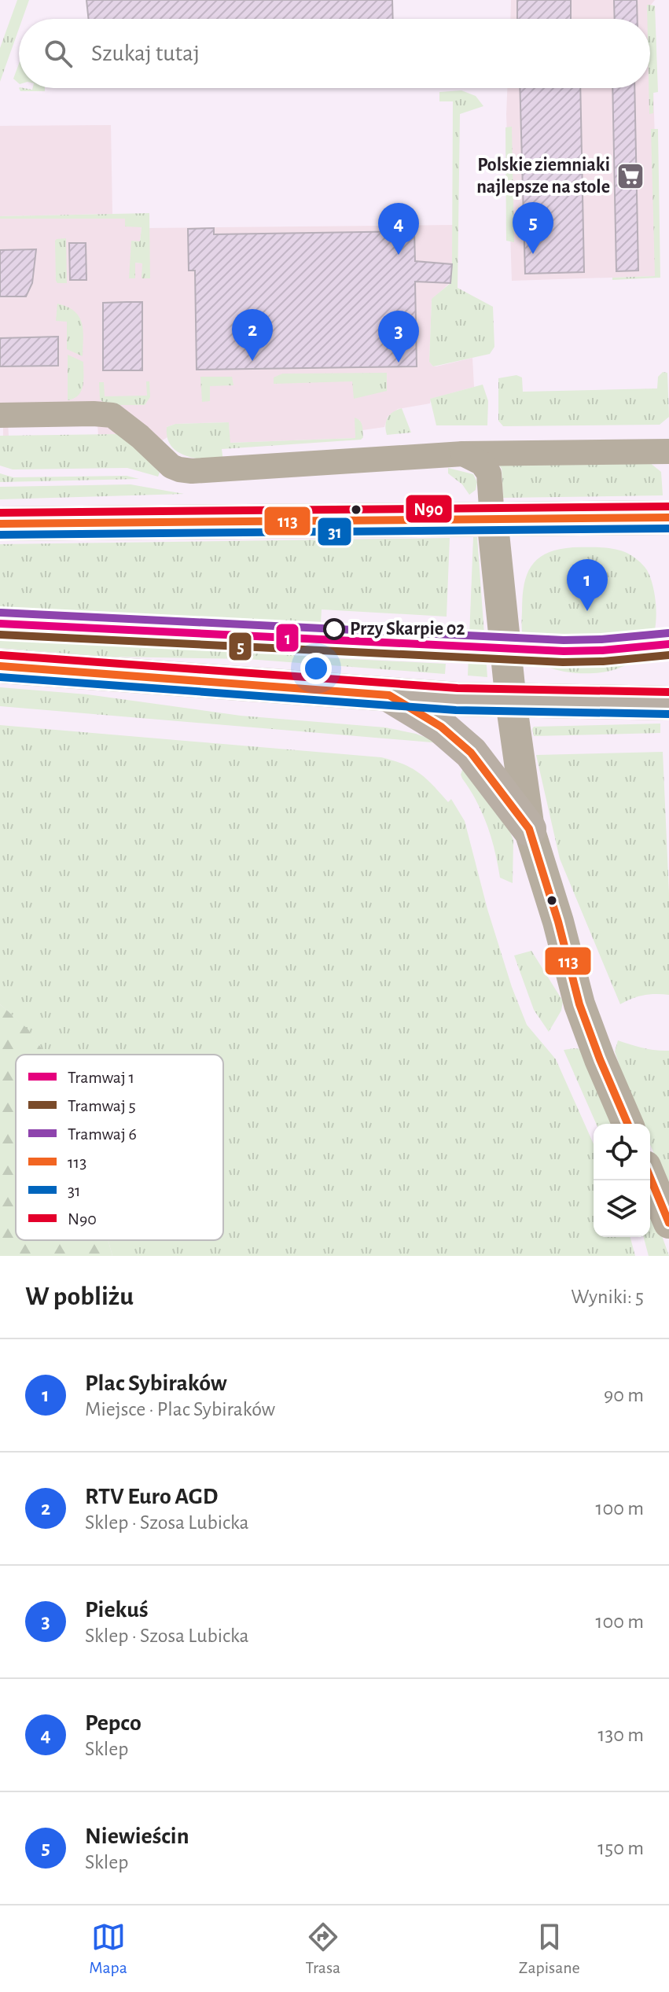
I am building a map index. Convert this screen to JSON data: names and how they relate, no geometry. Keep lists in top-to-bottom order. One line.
{"places":{"supermarket":["Polskie ziemniaki najlepsze na stole"],"other":["Przy Skarpie 02"]},"lines":["transit line N90","transit line 113","transit line 31","tram line 6","tram line 1","tram line 5"],"legend":["Tramwaj 1","Tramwaj 5","Tramwaj 6","113","31","N90"],"page":{"search":"Szukaj tutaj","pins":["5","4","2","3","1"],"heading":["W pobliżu","Wyniki: 5"],"list":[{"mark":"1","name":"Plac Sybiraków","note":"Miejsce · Plac Sybiraków","value":"90 m"},{"mark":"2","name":"RTV Euro AGD","note":"Sklep · Szosa Lubicka","value":"100 m"},{"mark":"3","name":"Piekuś","note":"Sklep · Szosa Lubicka","value":"100 m"},{"mark":"4","name":"Pepco","note":"Sklep","value":"130 m"},{"mark":"5","name":"Niewieścin","note":"Sklep","value":"150 m"}],"nav":["Mapa","Trasa","Zapisane"]}}
